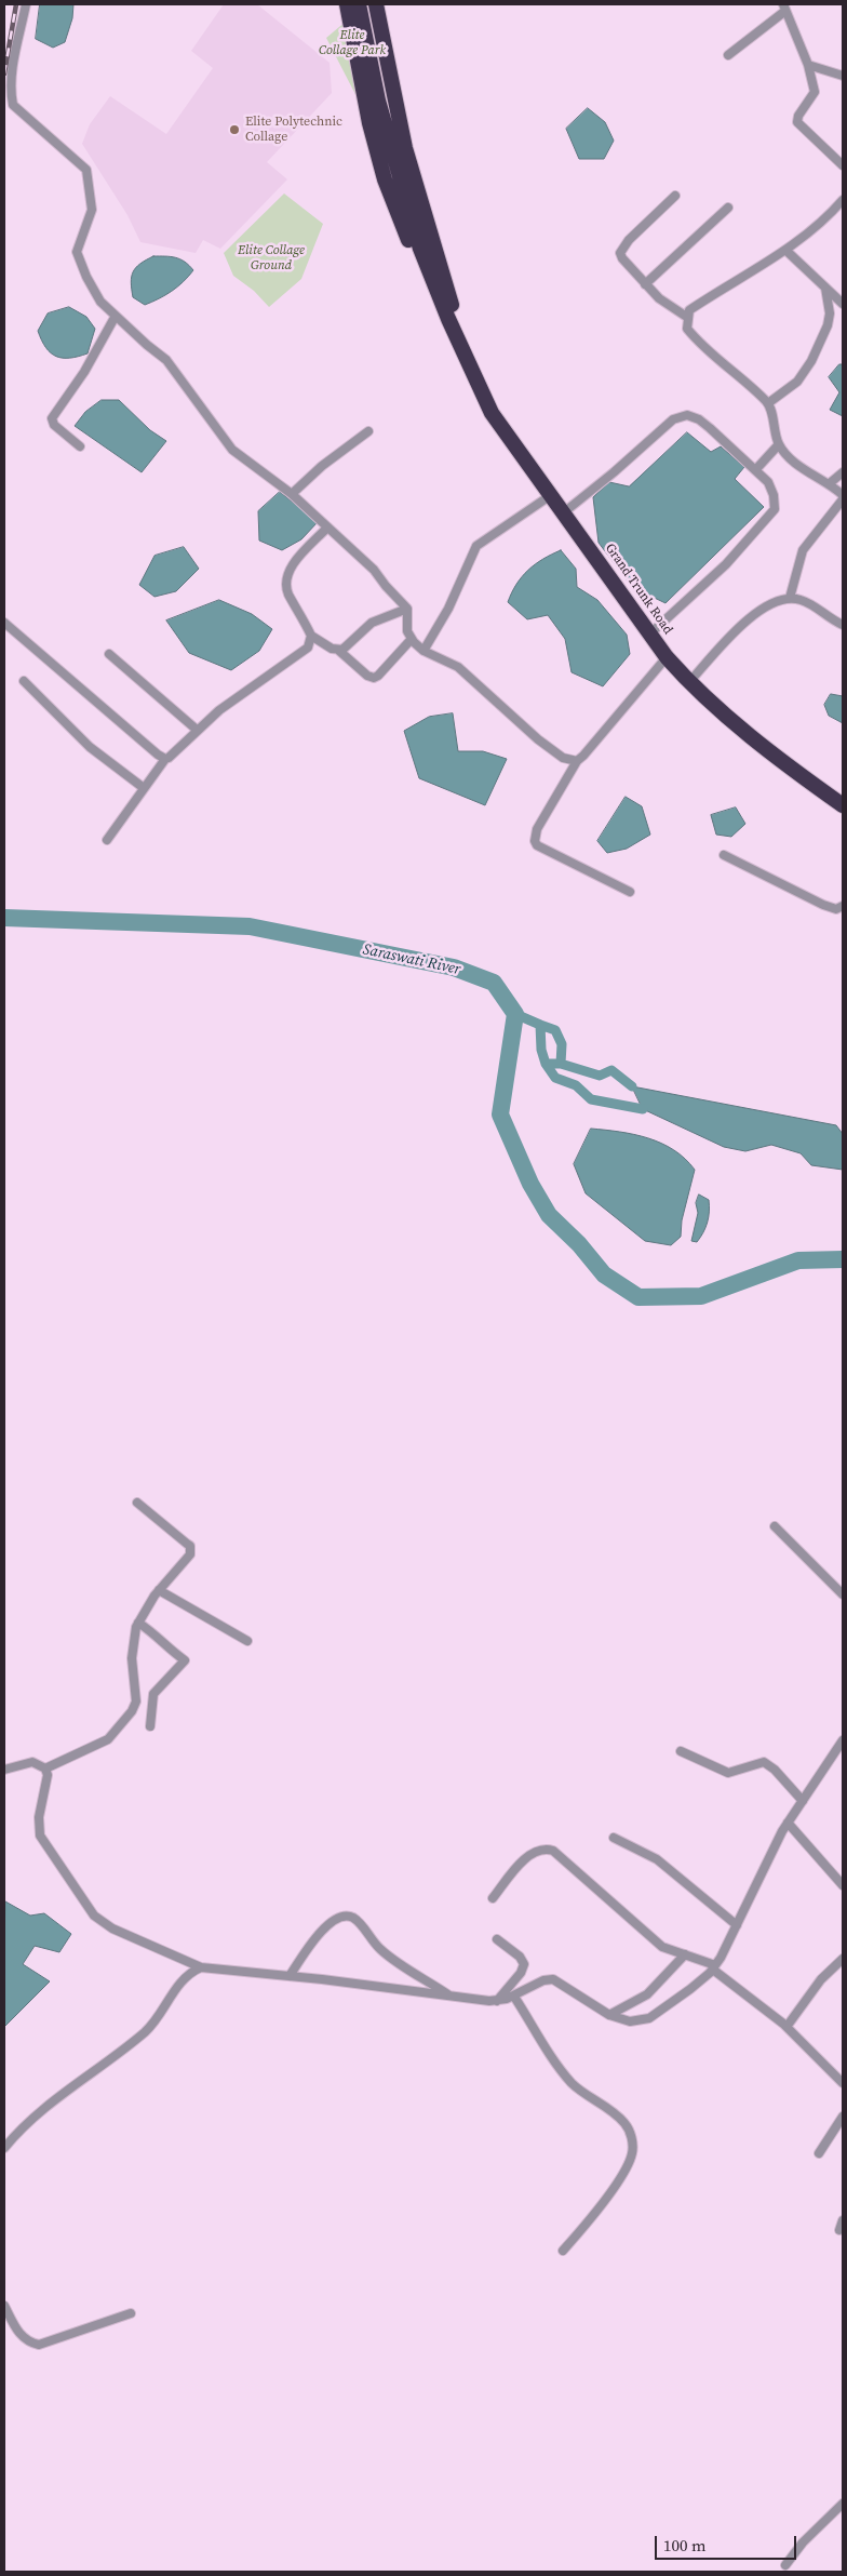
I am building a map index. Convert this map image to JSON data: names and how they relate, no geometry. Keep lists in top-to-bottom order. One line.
{"streets":{"highway":["Grand Trunk Road"]},"water":["Saraswati River"],"parks":["Elite Collage Park","Elite Collage Ground"],"places":["Elite Polytechnic Collage"],"scale_bar":"100 m"}
